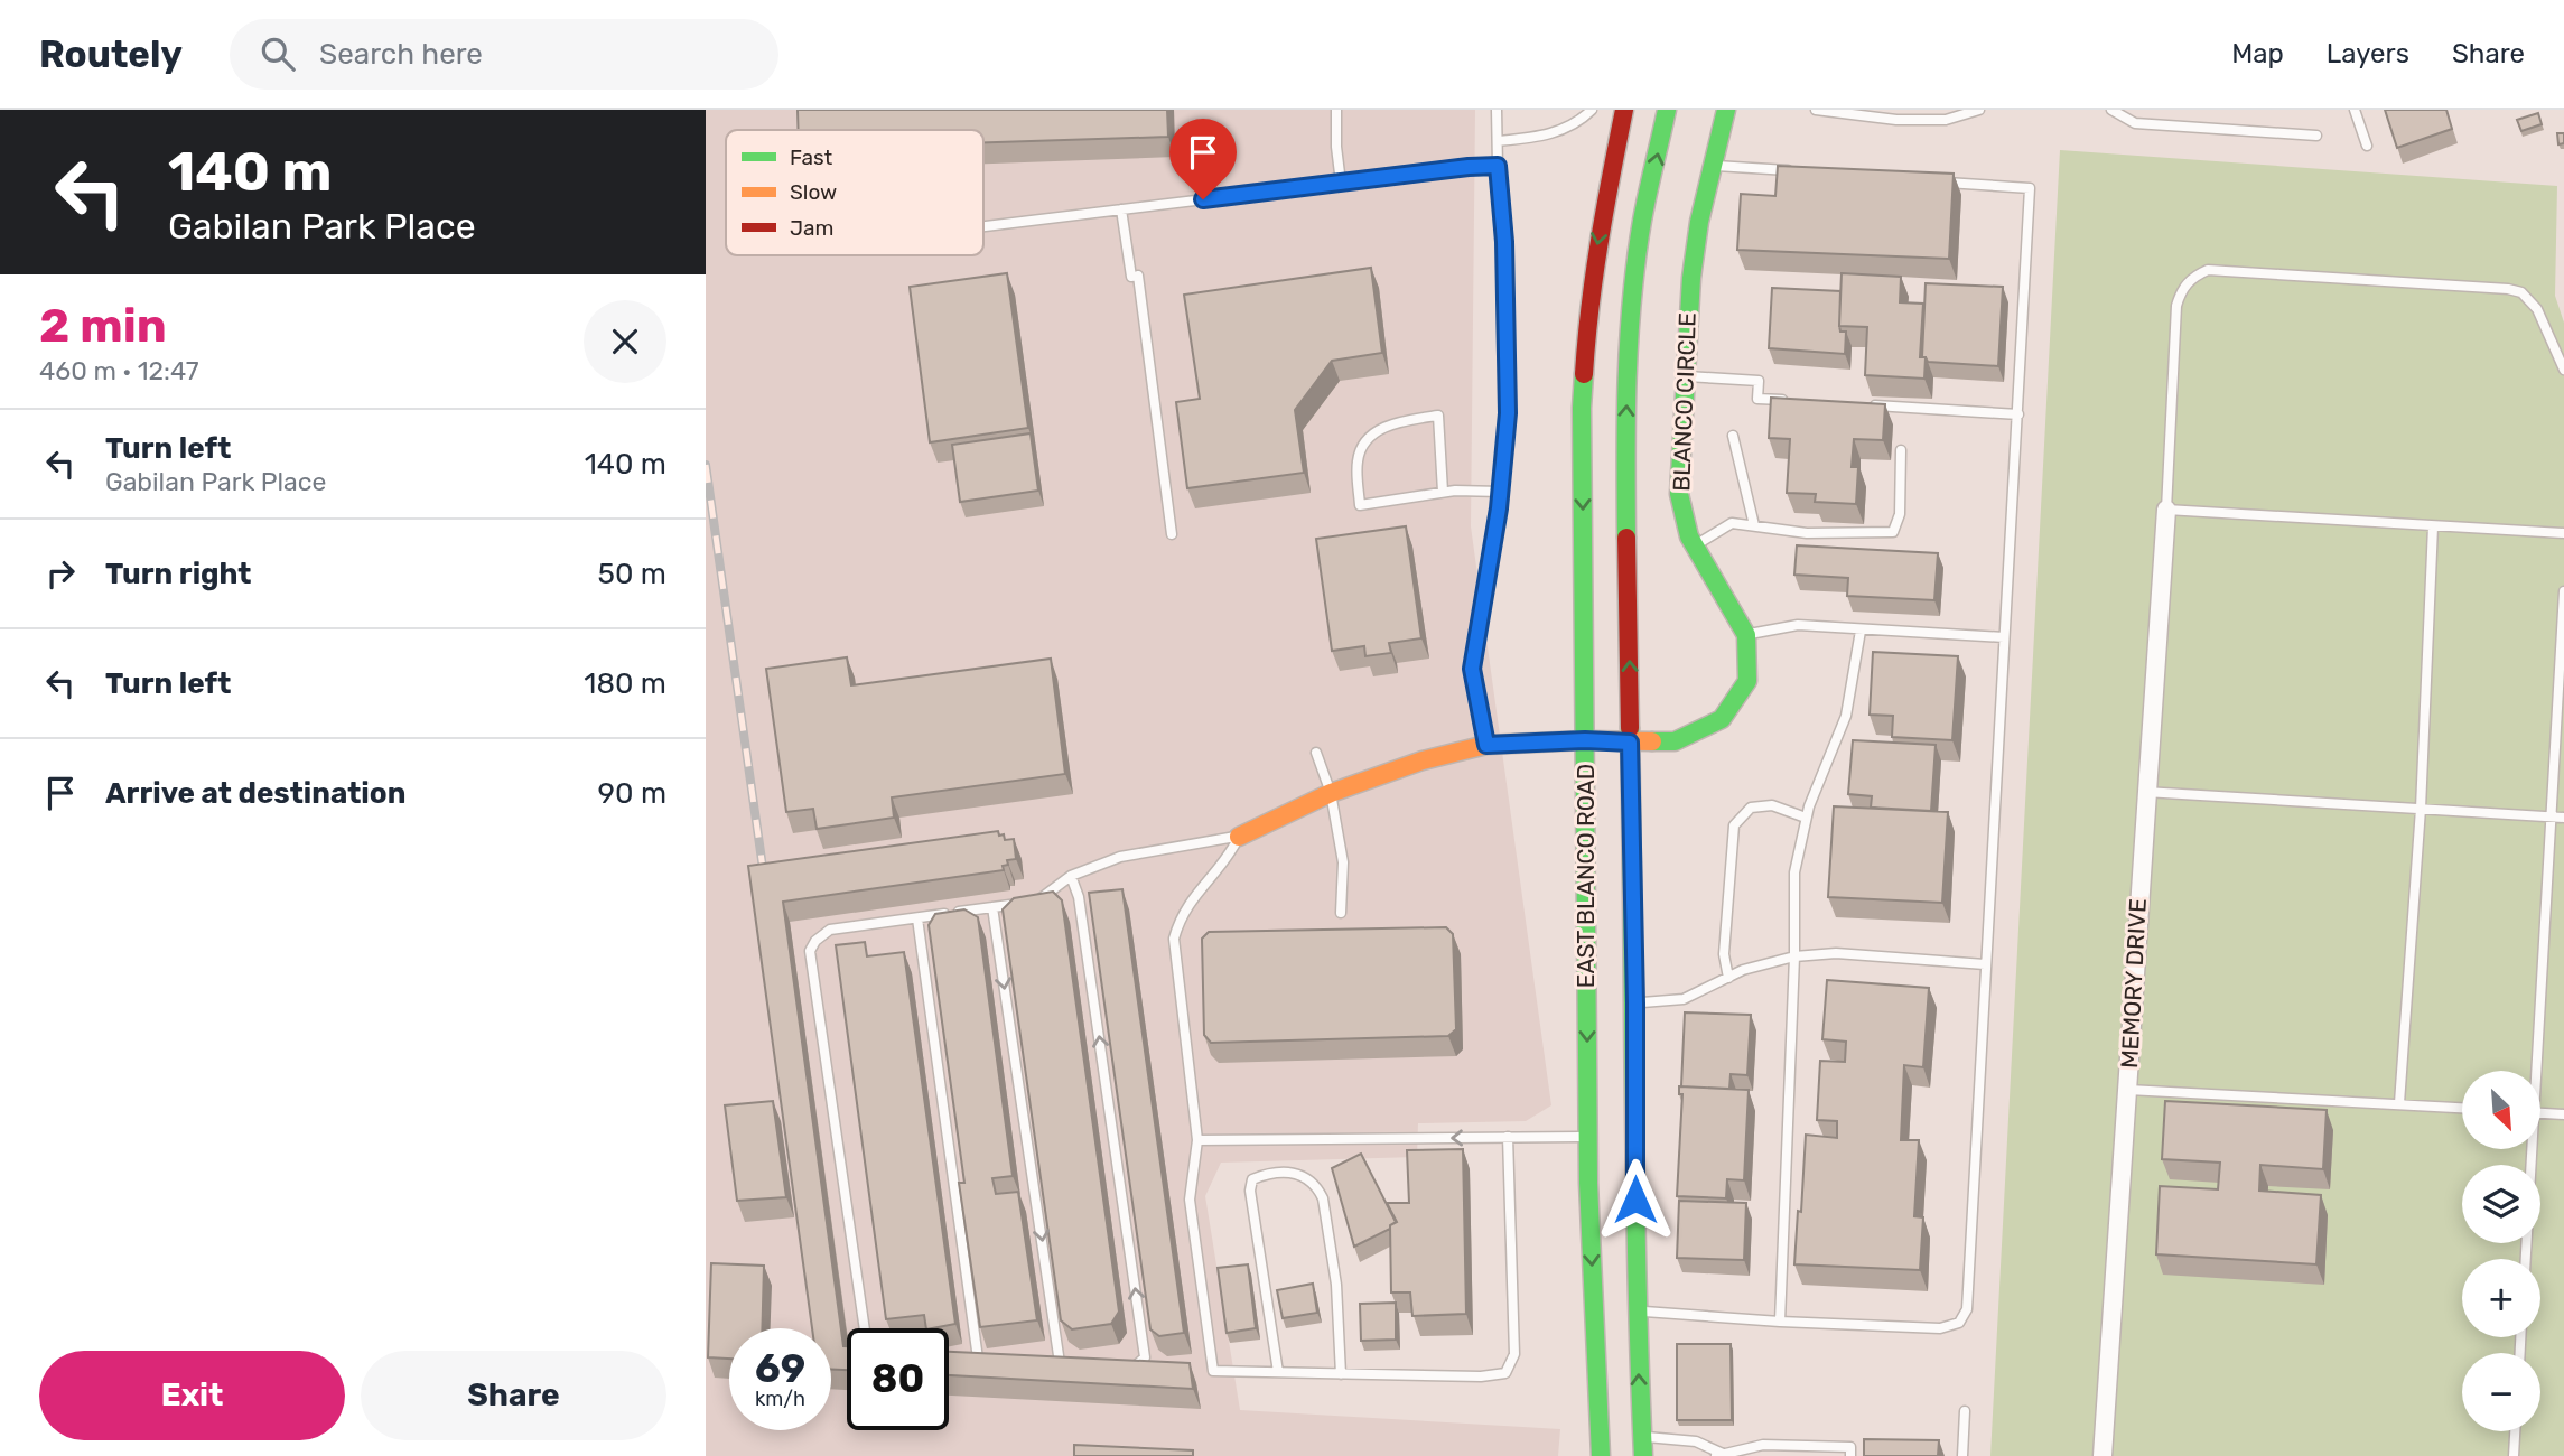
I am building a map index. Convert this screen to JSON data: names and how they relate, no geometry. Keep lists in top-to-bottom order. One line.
{"streets":{"main road":["BLANCO CIRCLE","EAST BLANCO ROAD"],"street":["MEMORY DRIVE"]},"crossings":[["BLANCO CIRCLE","EAST BLANCO ROAD"]],"legend":["Fast","Slow","Jam"],"north":"bottom right","page":{"header":"Routely","search":"Search here","nav":["Map","Layers","Share"],"turn":["140 m","Gabilan Park Place"],"heading":["2 min","460 m · 12:47"],"list":[{"name":"Turn left","note":"Gabilan Park Place","value":"140 m"},{"name":"Turn right","value":"50 m"},{"name":"Turn left","value":"180 m"},{"name":"Arrive at destination","value":"90 m"}],"map_buttons":["+","−"],"speed":"69 km/h","limit":"80","buttons":["Exit","Share"]}}
